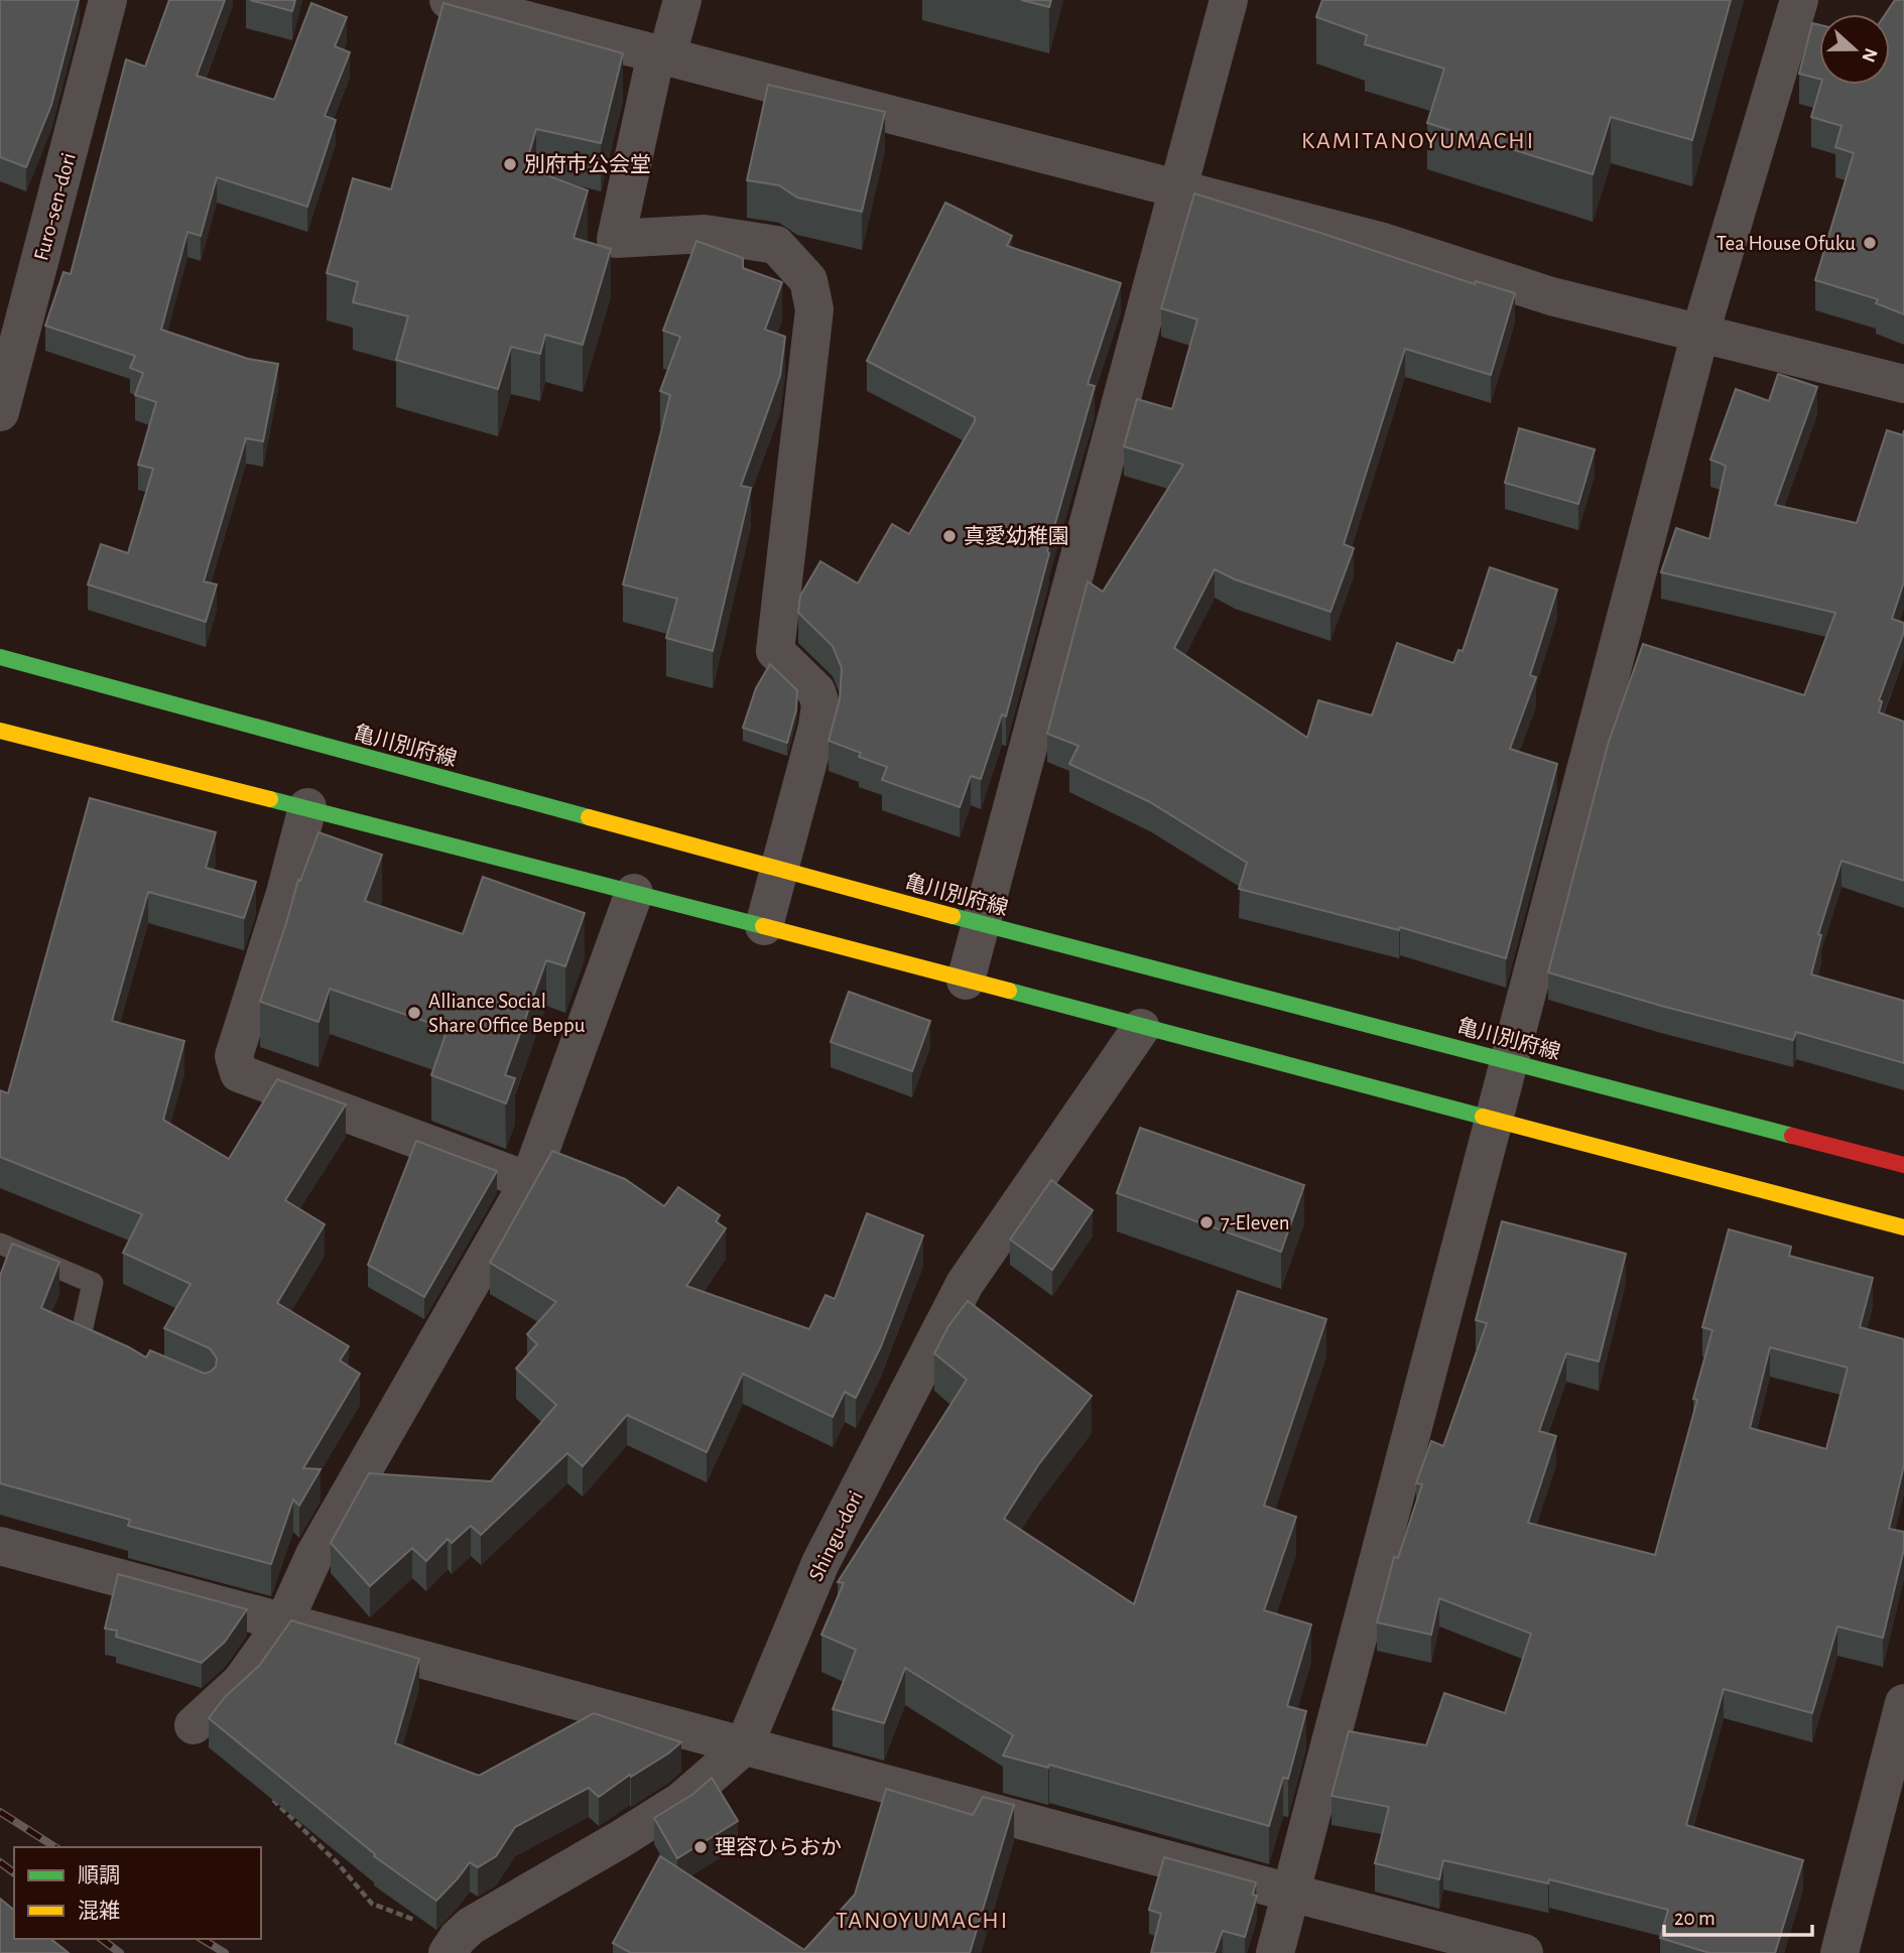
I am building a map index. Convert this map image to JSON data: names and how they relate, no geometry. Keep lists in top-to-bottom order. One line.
{"streets":{"main road":["亀川別府線"],"street":["Furo-sen-dori","Shingu-dori"]},"districts":["KAMITANOYUMACHI","TANOYUMACHI"],"places":["別府市公会堂","Tea House Ofuku","真愛幼稚園","Alliance Social Share Office Beppu","7-Eleven","理容ひらおか"],"legend":["順調","混雑"],"scale_bar":"20 m","north":"right"}
